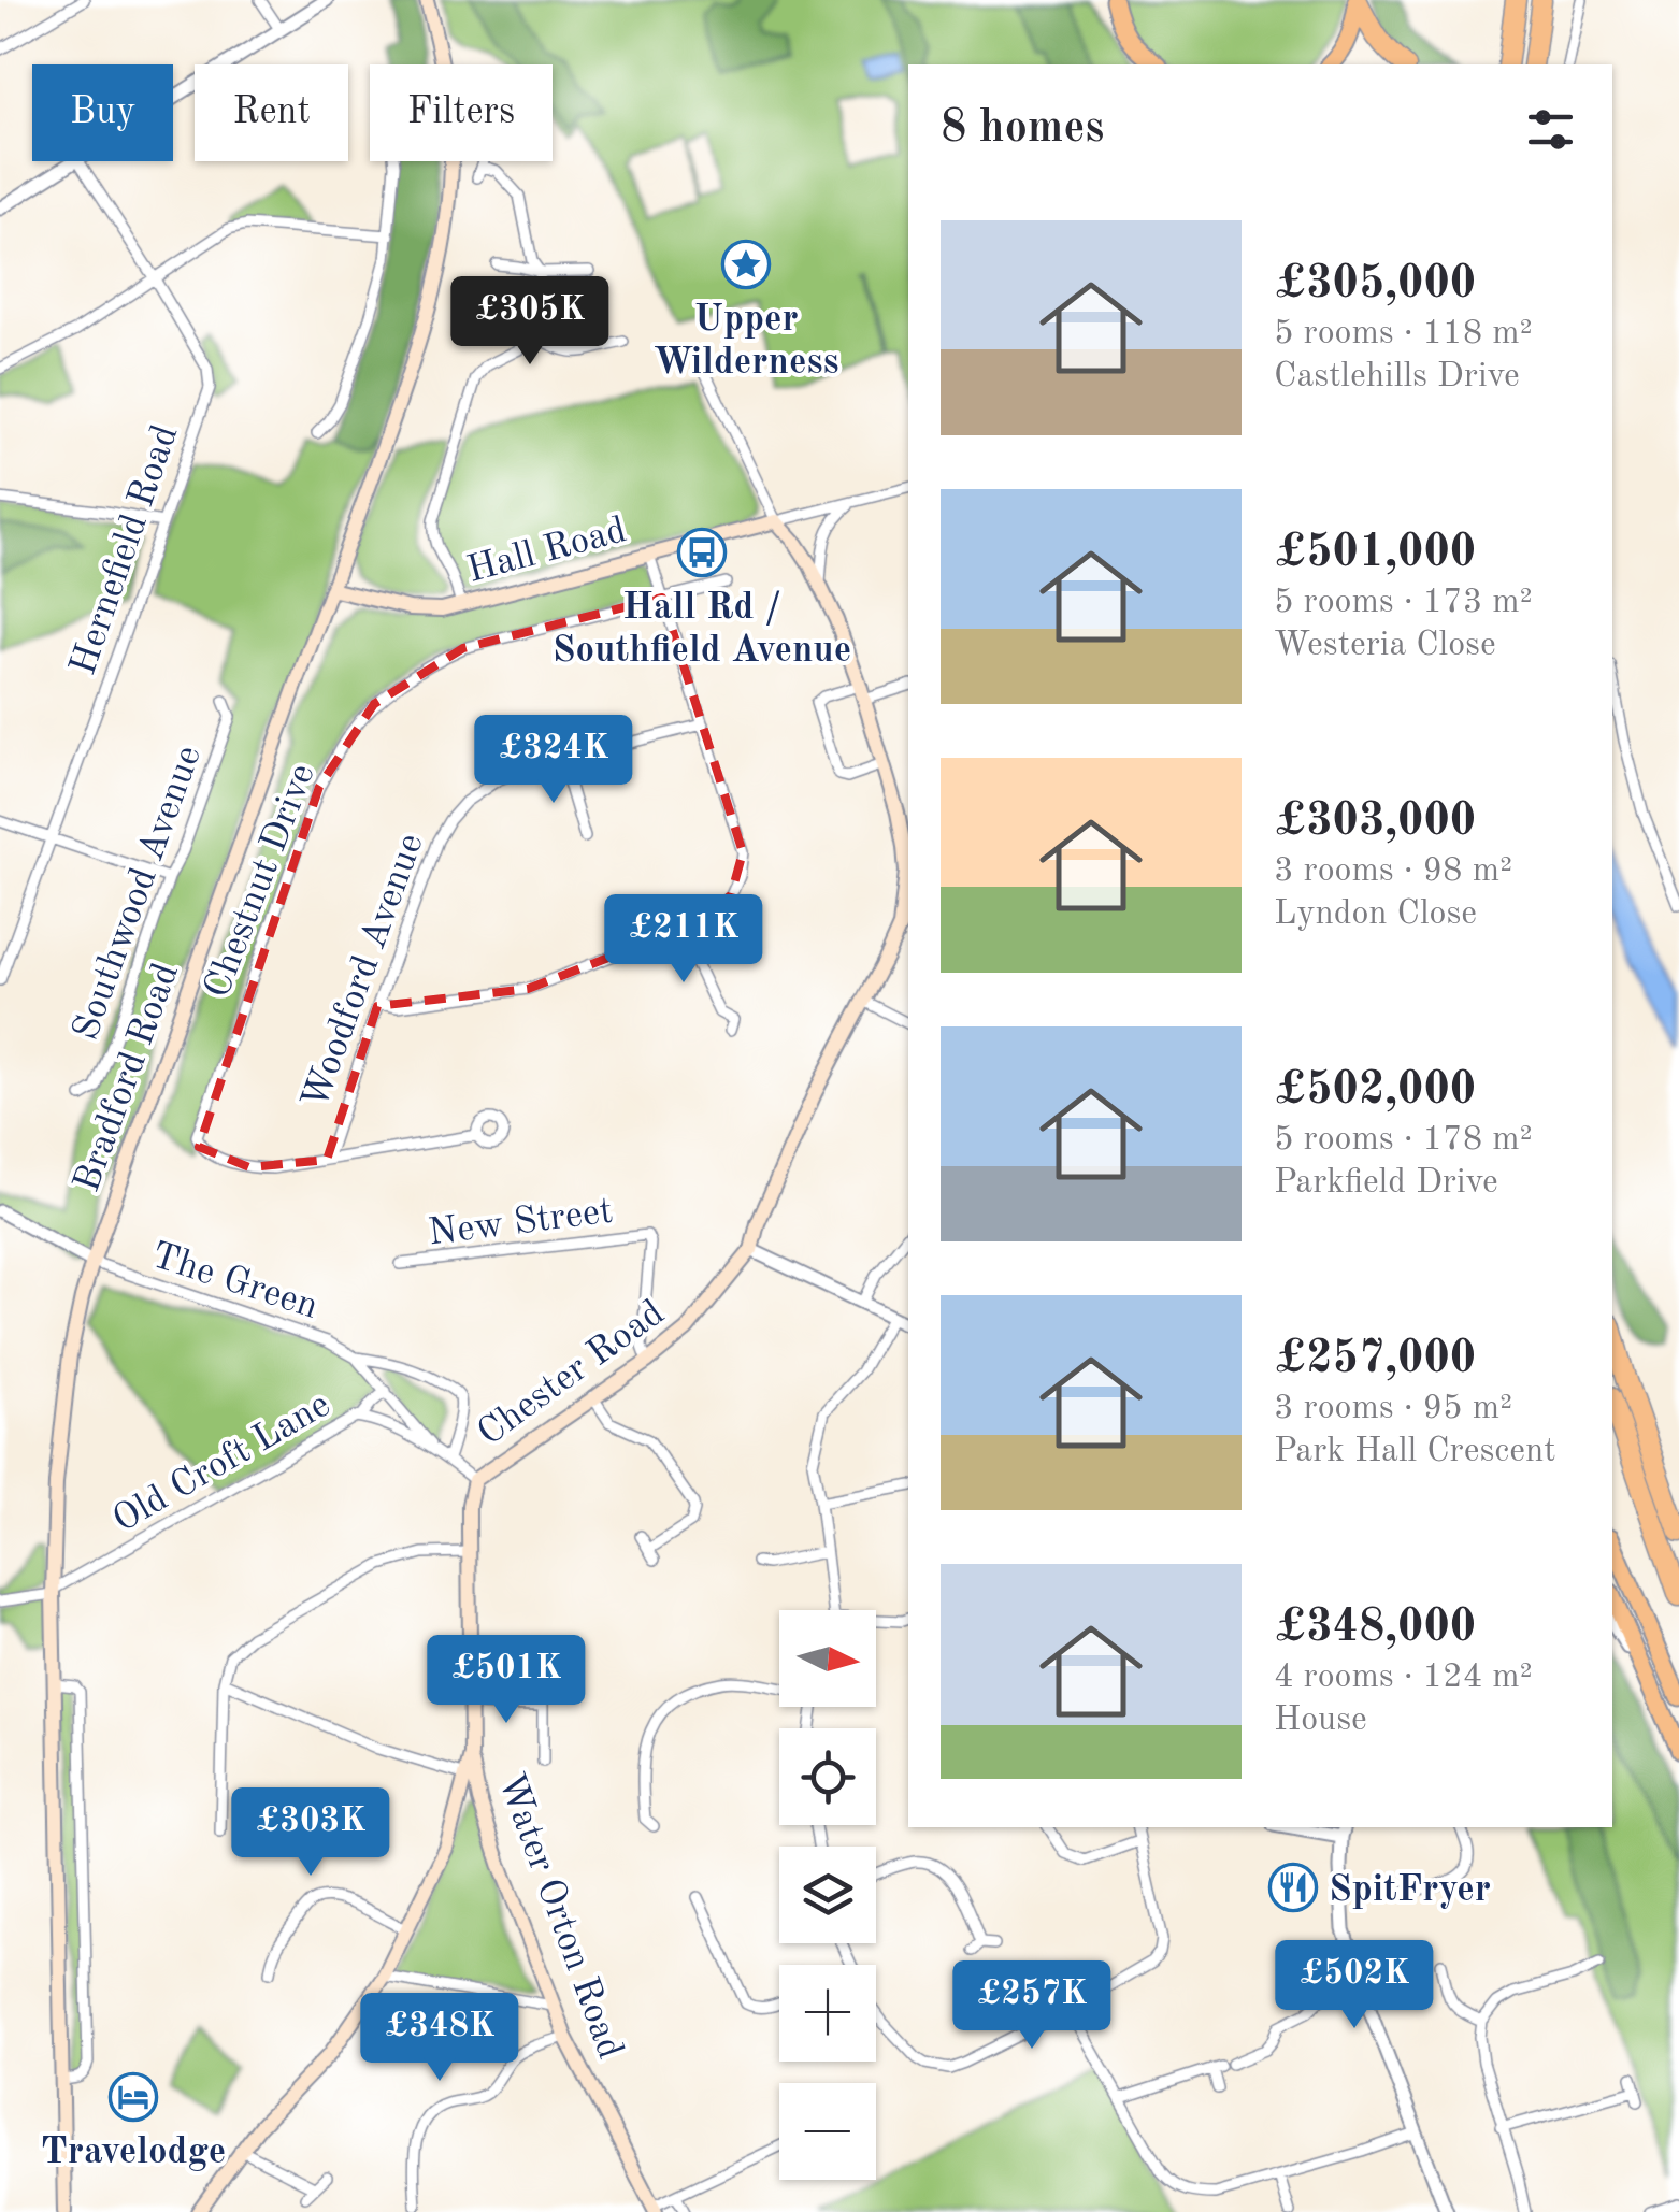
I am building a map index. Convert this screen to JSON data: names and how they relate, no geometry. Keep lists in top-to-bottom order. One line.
{"streets":{"main road":["Hall Road","Bradford Road","Chester Road","Water Orton Road"],"street":["Hernefield Road","Chestnut Drive","Southwood Avenue","Woodford Avenue","New Street","The Green","Old Croft Lane"]},"crossings":[["Hall Road","Bradford Road"],["Hall Road","Chester Road"],["Chestnut Drive","Woodford Avenue"],["Bradford Road","The Green"],["Bradford Road","Old Croft Lane"],["New Street","Chester Road"],["The Green","Old Croft Lane"],["Chester Road","Old Croft Lane"],["Chester Road","Water Orton Road"]],"places":{"place":["Upper Wilderness"],"bus stop":["Hall Rd / Southfield Avenue"],"restaurant":["SpitFryer"],"hotel":["Travelodge"]},"north":"right","page":{"chip":["Buy","Rent","Filters"],"heading":"8 homes","list":[{"name":"£305,000","note":"5 rooms · 118 m² · Castlehills Drive"},{"name":"£501,000","note":"5 rooms · 173 m² · Westeria Close"},{"name":"£303,000","note":"3 rooms · 98 m² · Lyndon Close"},{"name":"£502,000","note":"5 rooms · 178 m² · Parkfield Drive"},{"name":"£257,000","note":"3 rooms · 95 m² · Park Hall Crescent"},{"name":"£348,000","note":"4 rooms · 124 m² · House"}],"price":["£305K","£324K","£211K","£501K","£303K","£502K","£257K","£348K"],"map_buttons":["+","−"]}}
